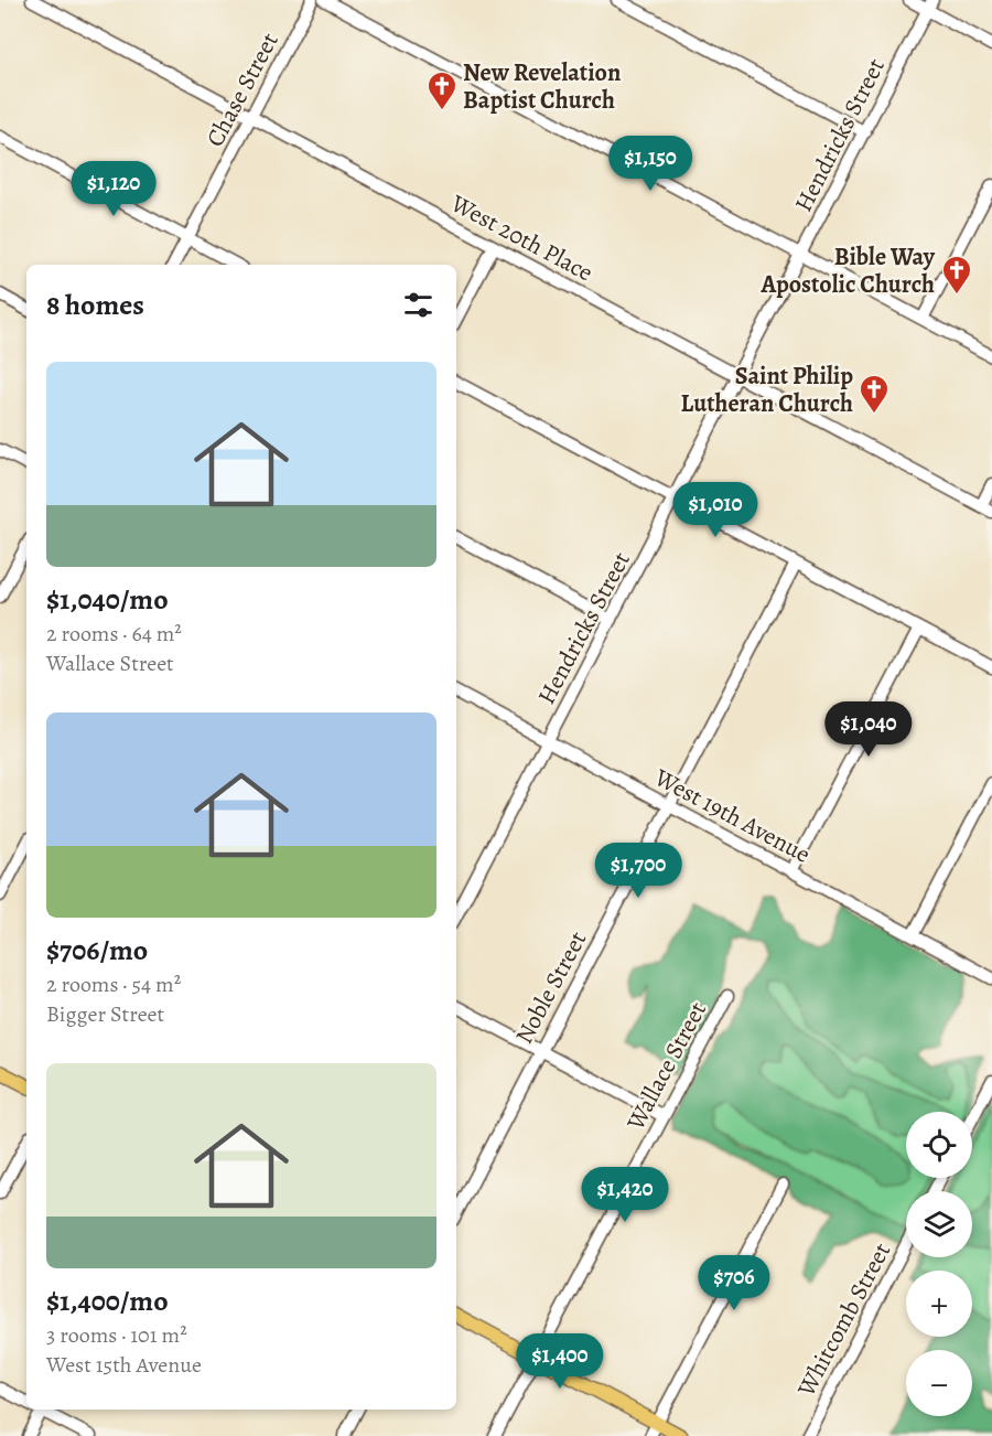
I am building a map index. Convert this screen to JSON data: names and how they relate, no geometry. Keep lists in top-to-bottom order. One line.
{"streets":{"street":["Chase Street","Hendricks Street","West 20th Place","West 19th Avenue","Noble Street","Wallace Street","Whitcomb Street"]},"crossings":[["Chase Street","West 20th Place"],["Hendricks Street","West 20th Place"],["Hendricks Street","West 19th Avenue"],["West 19th Avenue","Noble Street"]],"places":{"church":["New Revelation Baptist Church","Bible Way Apostolic Church","Saint Philip Lutheran Church"]},"page":{"price":["$1,150","$1,120","$1,010","$1,040","$1,700","$1,420","$706","$1,400"],"heading":"8 homes","list":[{"name":"$1,040/mo","note":"2 rooms · 64 m² · Wallace Street"},{"name":"$706/mo","note":"2 rooms · 54 m² · Bigger Street"},{"name":"$1,400/mo","note":"3 rooms · 101 m² · West 15th Avenue"}],"map_buttons":["+","−"]}}
